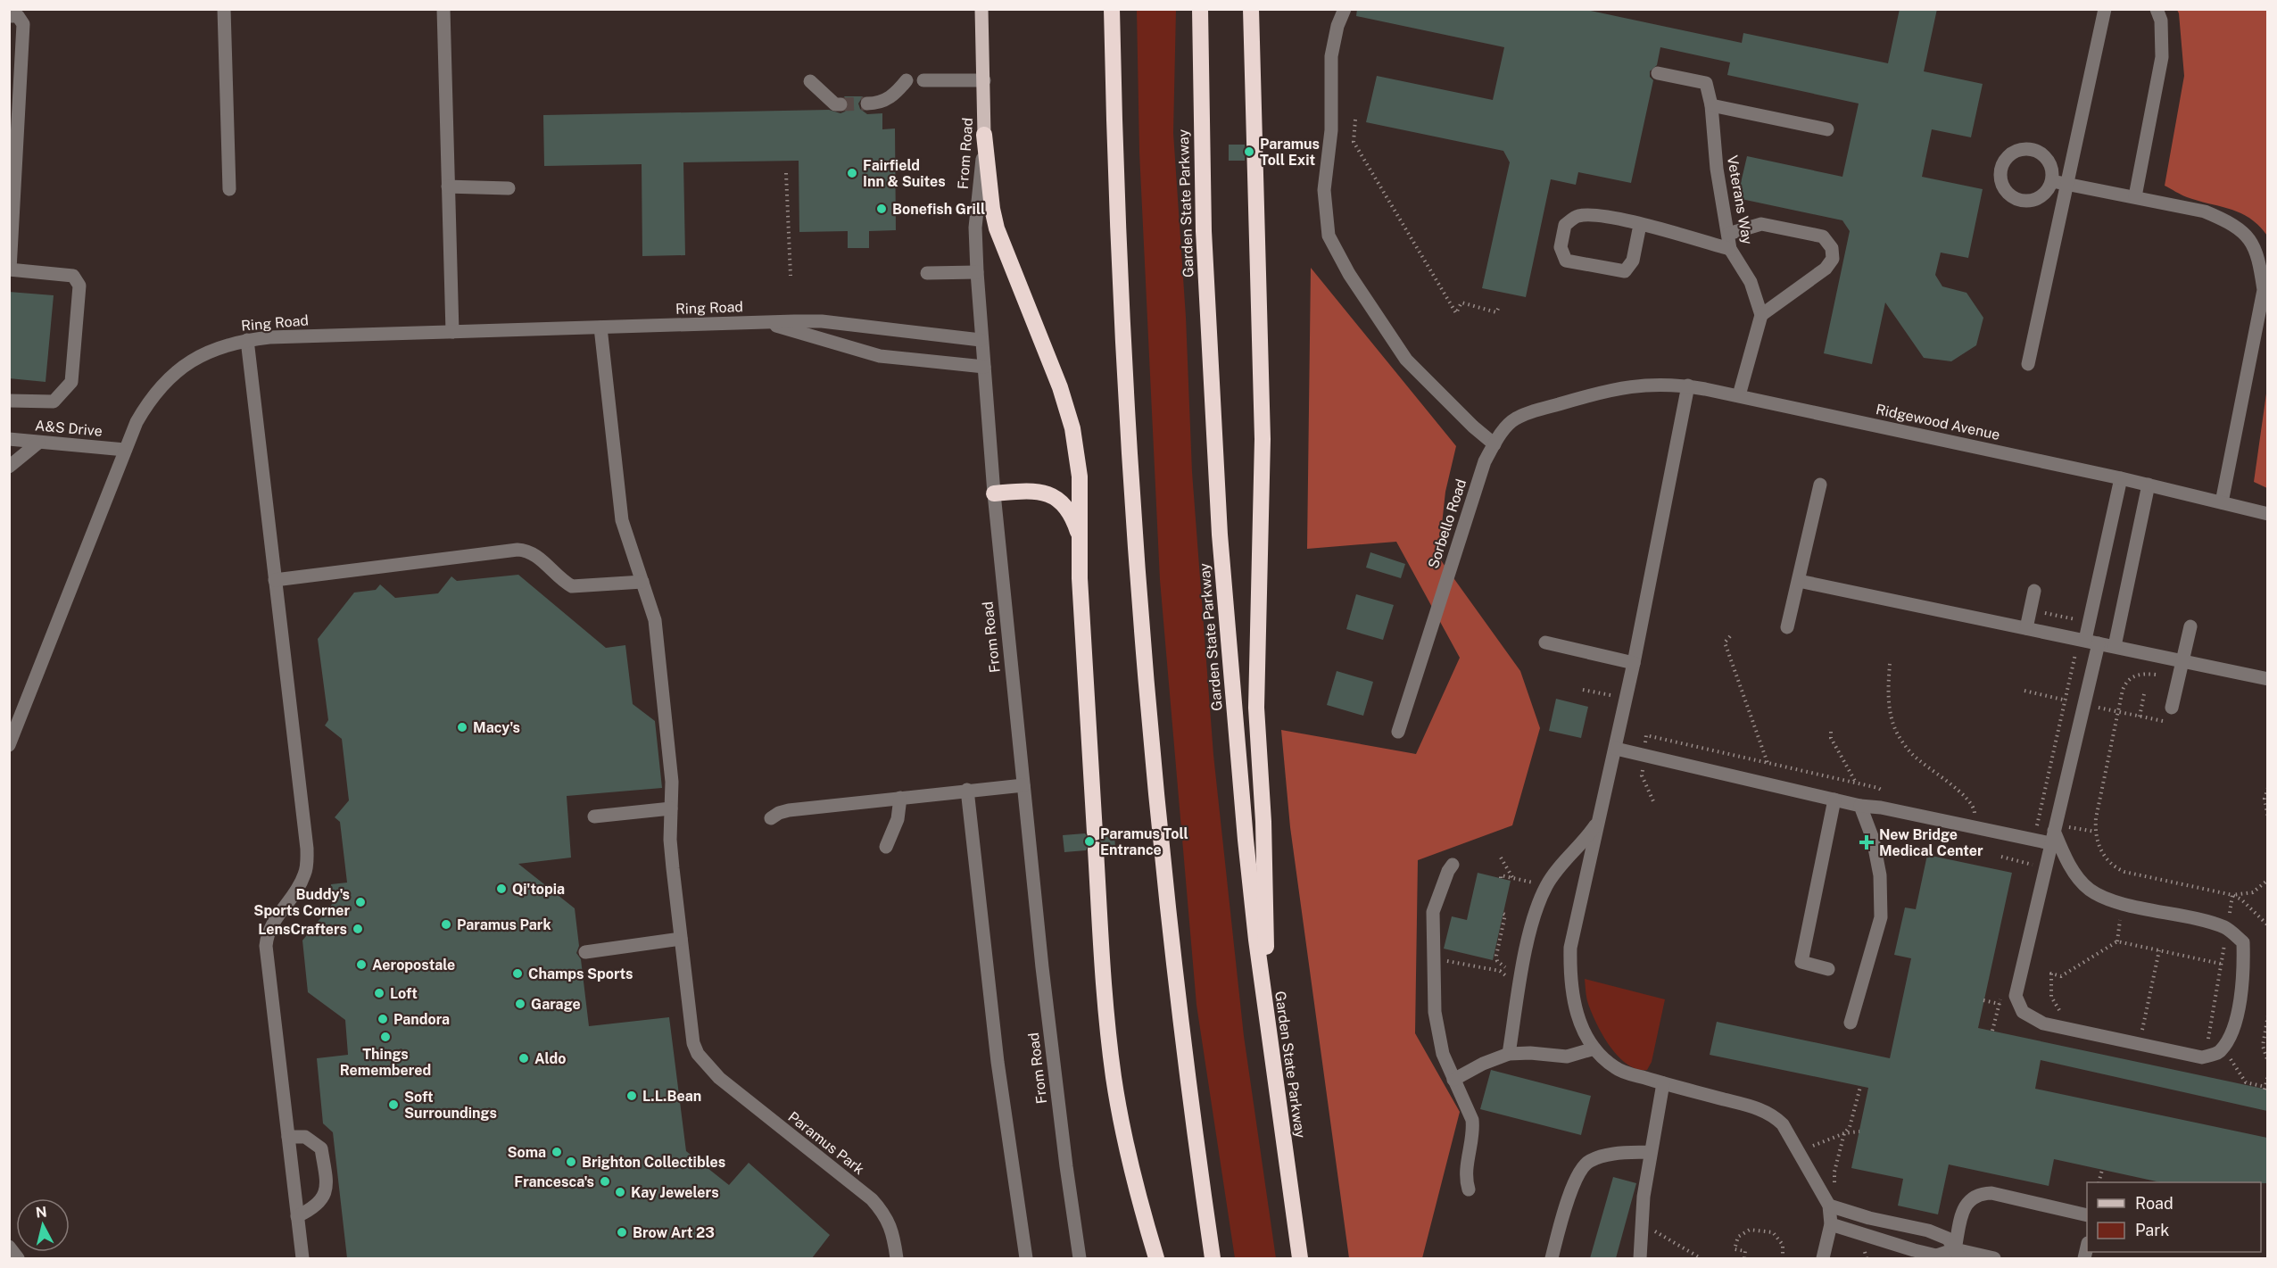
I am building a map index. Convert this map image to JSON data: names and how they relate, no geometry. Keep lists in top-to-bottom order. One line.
{"streets":{"highway":["Garden State Parkway"],"main road":["From Road"],"street":["Veterans Way","Ring Road","Ridgewood Avenue","A&S Drive","Sorbello Road","Paramus Park"]},"crossings":[["From Road","Ring Road"],["Ring Road","A&S Drive"],["Ring Road","Paramus Park"],["Ridgewood Avenue","Sorbello Road"]],"places":{"other":["Paramus Toll Exit","Fairfield Inn & Suites","Bonefish Grill","Macy's","Paramus Toll Entrance","Qi'topia","Buddy's Sports Corner","Paramus Park","LensCrafters","Aeropostale","Champs Sports","Loft","Garage","Pandora","Things Remembered","Aldo","L.L.Bean","Soft Surroundings","Soma","Brighton Collectibles","Francesca's","Kay Jewelers","Brow Art 23"],"health":["New Bridge Medical Center"]},"legend":["Road","Park"],"north":"top"}
